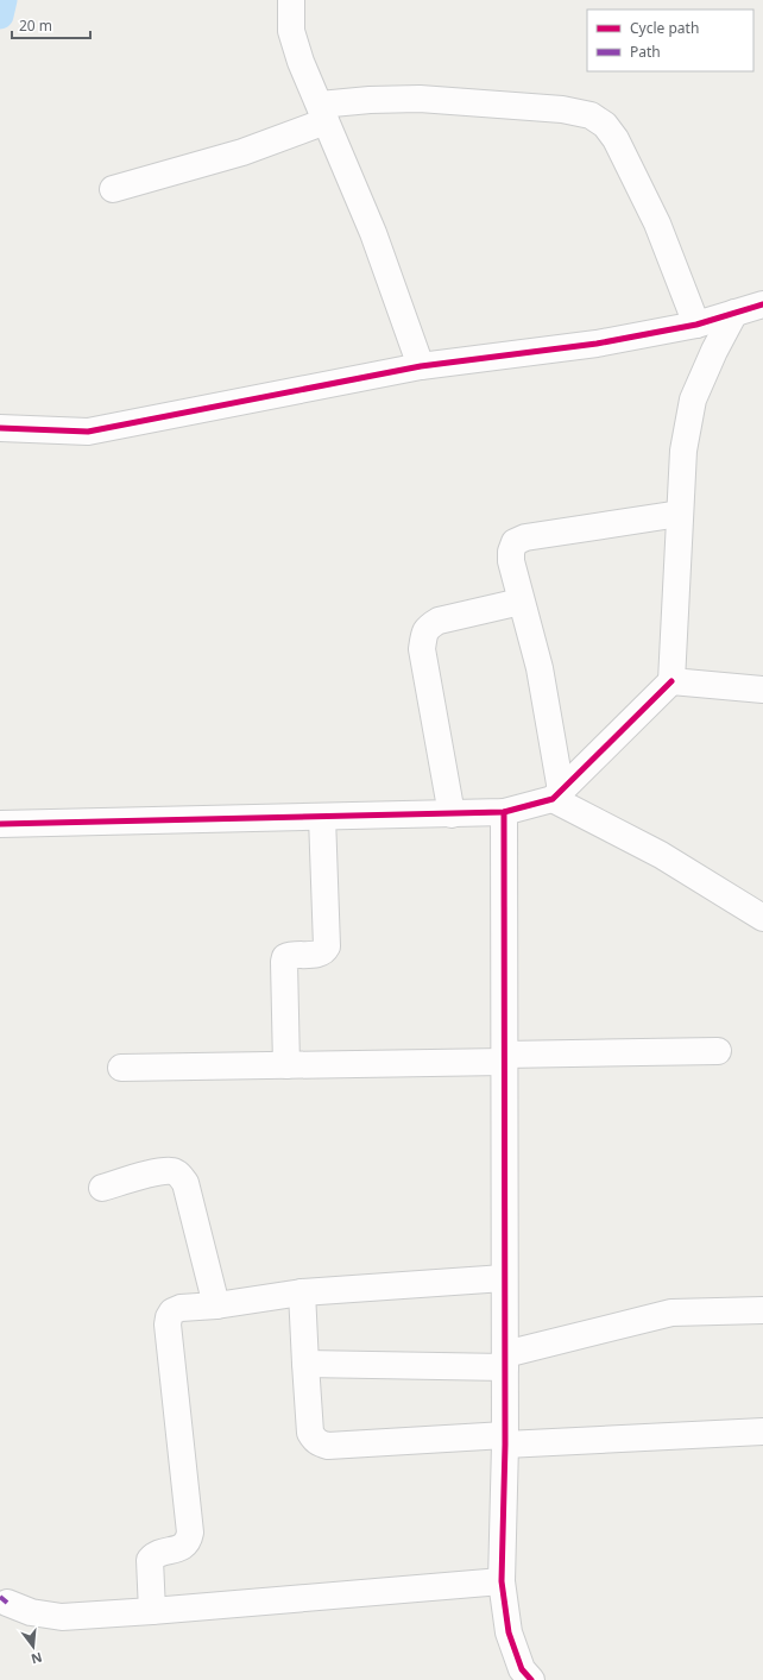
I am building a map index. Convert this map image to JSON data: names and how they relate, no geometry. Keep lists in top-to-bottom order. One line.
{"legend":["Cycle path","Path"],"scale_bar":"20 m","north":"bottom"}
